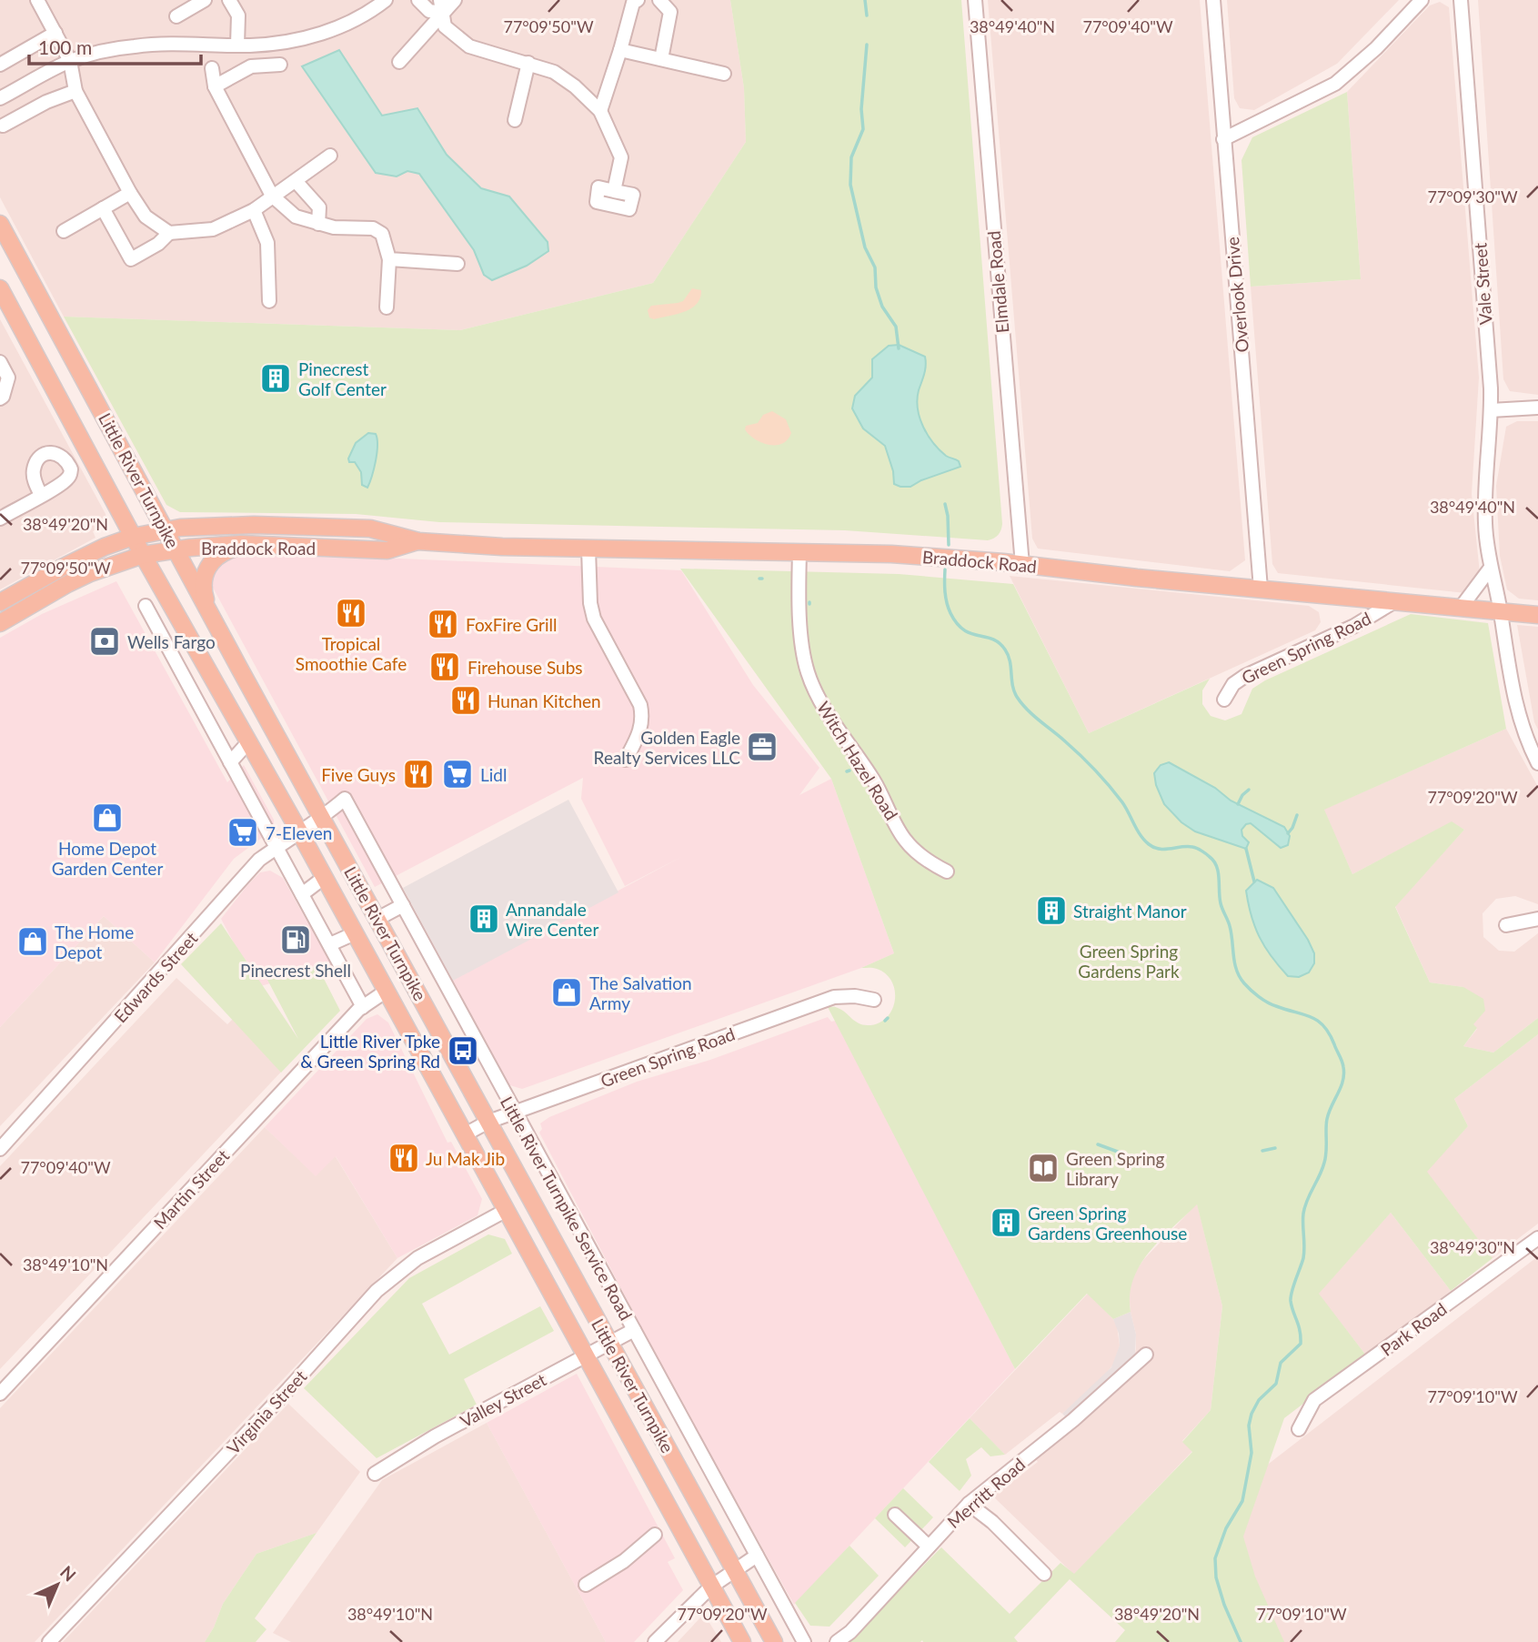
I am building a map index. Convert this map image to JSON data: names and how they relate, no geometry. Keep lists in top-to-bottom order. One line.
{"streets":{"main road":["Little River Turnpike","Braddock Road"],"street":["Elmdale Road","Vale Street","Overlook Drive","Green Spring Road","Witch Hazel Road","Edwards Street","Martin Street","Little River Turnpike Service Road","Park Road","Valley Street","Virginia Street","Merritt Road"]},"crossings":[["Elmdale Road","Braddock Road"],["Vale Street","Braddock Road"],["Overlook Drive","Braddock Road"],["Little River Turnpike","Braddock Road"],["Little River Turnpike","Green Spring Road"],["Little River Turnpike","Edwards Street"],["Little River Turnpike","Martin Street"],["Little River Turnpike","Little River Turnpike Service Road"],["Little River Turnpike","Valley Street"],["Little River Turnpike","Virginia Street"],["Braddock Road","Green Spring Road"],["Braddock Road","Witch Hazel Road"],["Green Spring Road","Little River Turnpike Service Road"],["Edwards Street","Little River Turnpike Service Road"],["Little River Turnpike Service Road","Valley Street"]],"parks":["Green Spring Gardens Park"],"places":{"building":["Pinecrest Golf Center","Straight Manor","Annandale Wire Center","Green Spring Gardens Greenhouse"],"restaurant":["Tropical Smoothie Cafe","FoxFire Grill","Firehouse Subs","Hunan Kitchen","Five Guys","Ju Mak Jib"],"bank":["Wells Fargo"],"office":["Golden Eagle Realty Services LLC"],"supermarket":["Lidl","7-Eleven"],"shop":["Home Depot Garden Center","The Home Depot","The Salvation Army"],"fuel station":["Pinecrest Shell"],"bus stop":["Little River Tpke & Green Spring Rd"],"library":["Green Spring Library"]},"scale_bar":"100 m","north":"top right","coordinates":["38°49'40\"N","77°09'50\"W","77°09'40\"W","77°09'30\"W","38°49'20\"N","77°09'20\"W","38°49'30\"N","38°49'10\"N","77°09'10\"W"]}
